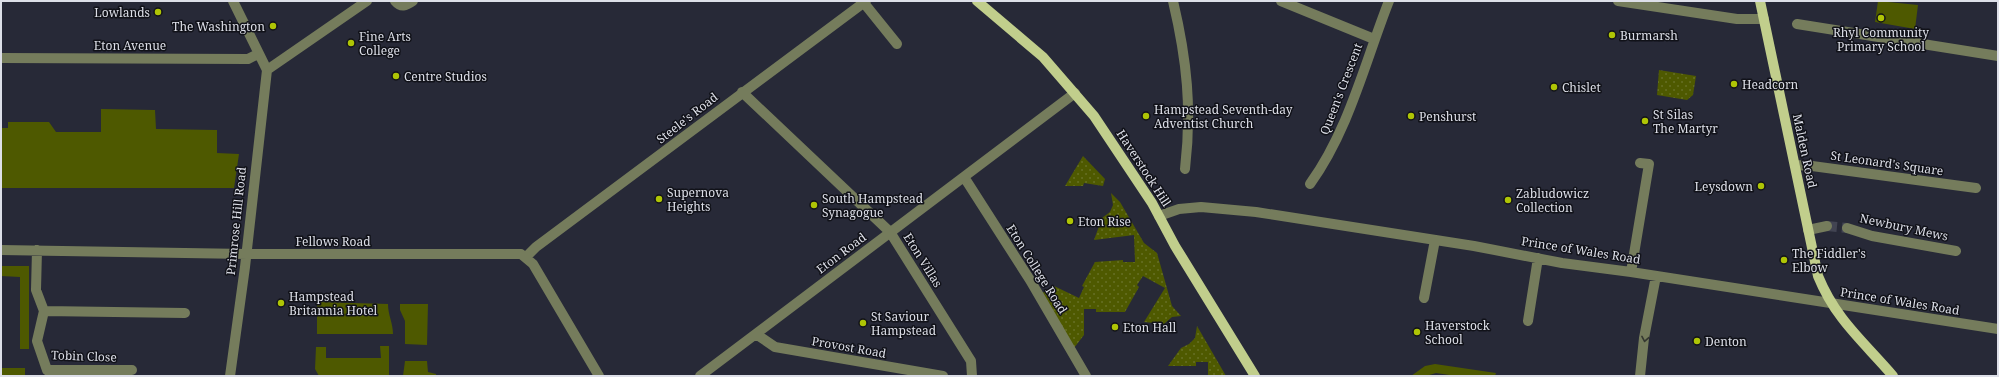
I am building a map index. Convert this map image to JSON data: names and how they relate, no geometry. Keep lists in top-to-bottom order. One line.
{"streets":{"main road":["Malden Road","Haverstock Hill"],"street":["Eton Avenue","Queen's Crescent","Steele's Road","St Leonard's Square","Primrose Hill Road","Newbury Mews","Fellows Road","Prince of Wales Road","Eton Road","Eton Villas","Eton College Road","Provost Road","Tobin Close"]},"crossings":[["Steele's Road","Fellows Road"],["Steele's Road","Eton Villas"],["Malden Road","St Leonard's Square"],["Malden Road","Prince of Wales Road"],["Haverstock Hill","Prince of Wales Road"],["Haverstock Hill","Eton Road"],["Primrose Hill Road","Fellows Road"],["Eton Road","Eton Villas"],["Eton Road","Eton College Road"],["Eton Road","Provost Road"]],"places":["Lowlands","Rhyl Community Primary School","The Washington","Burmarsh","Fine Arts College","Centre Studios","Headcorn","Chislet","Hampstead Seventh-day Adventist Church","Penshurst","St Silas The Martyr","Leysdown","Supernova Heights","Zabludowicz Collection","South Hampstead Synagogue","Eton Rise","The Fiddler's Elbow","Hampstead Britannia Hotel","St Saviour Hampstead","Eton Hall","Haverstock School","Denton"]}
